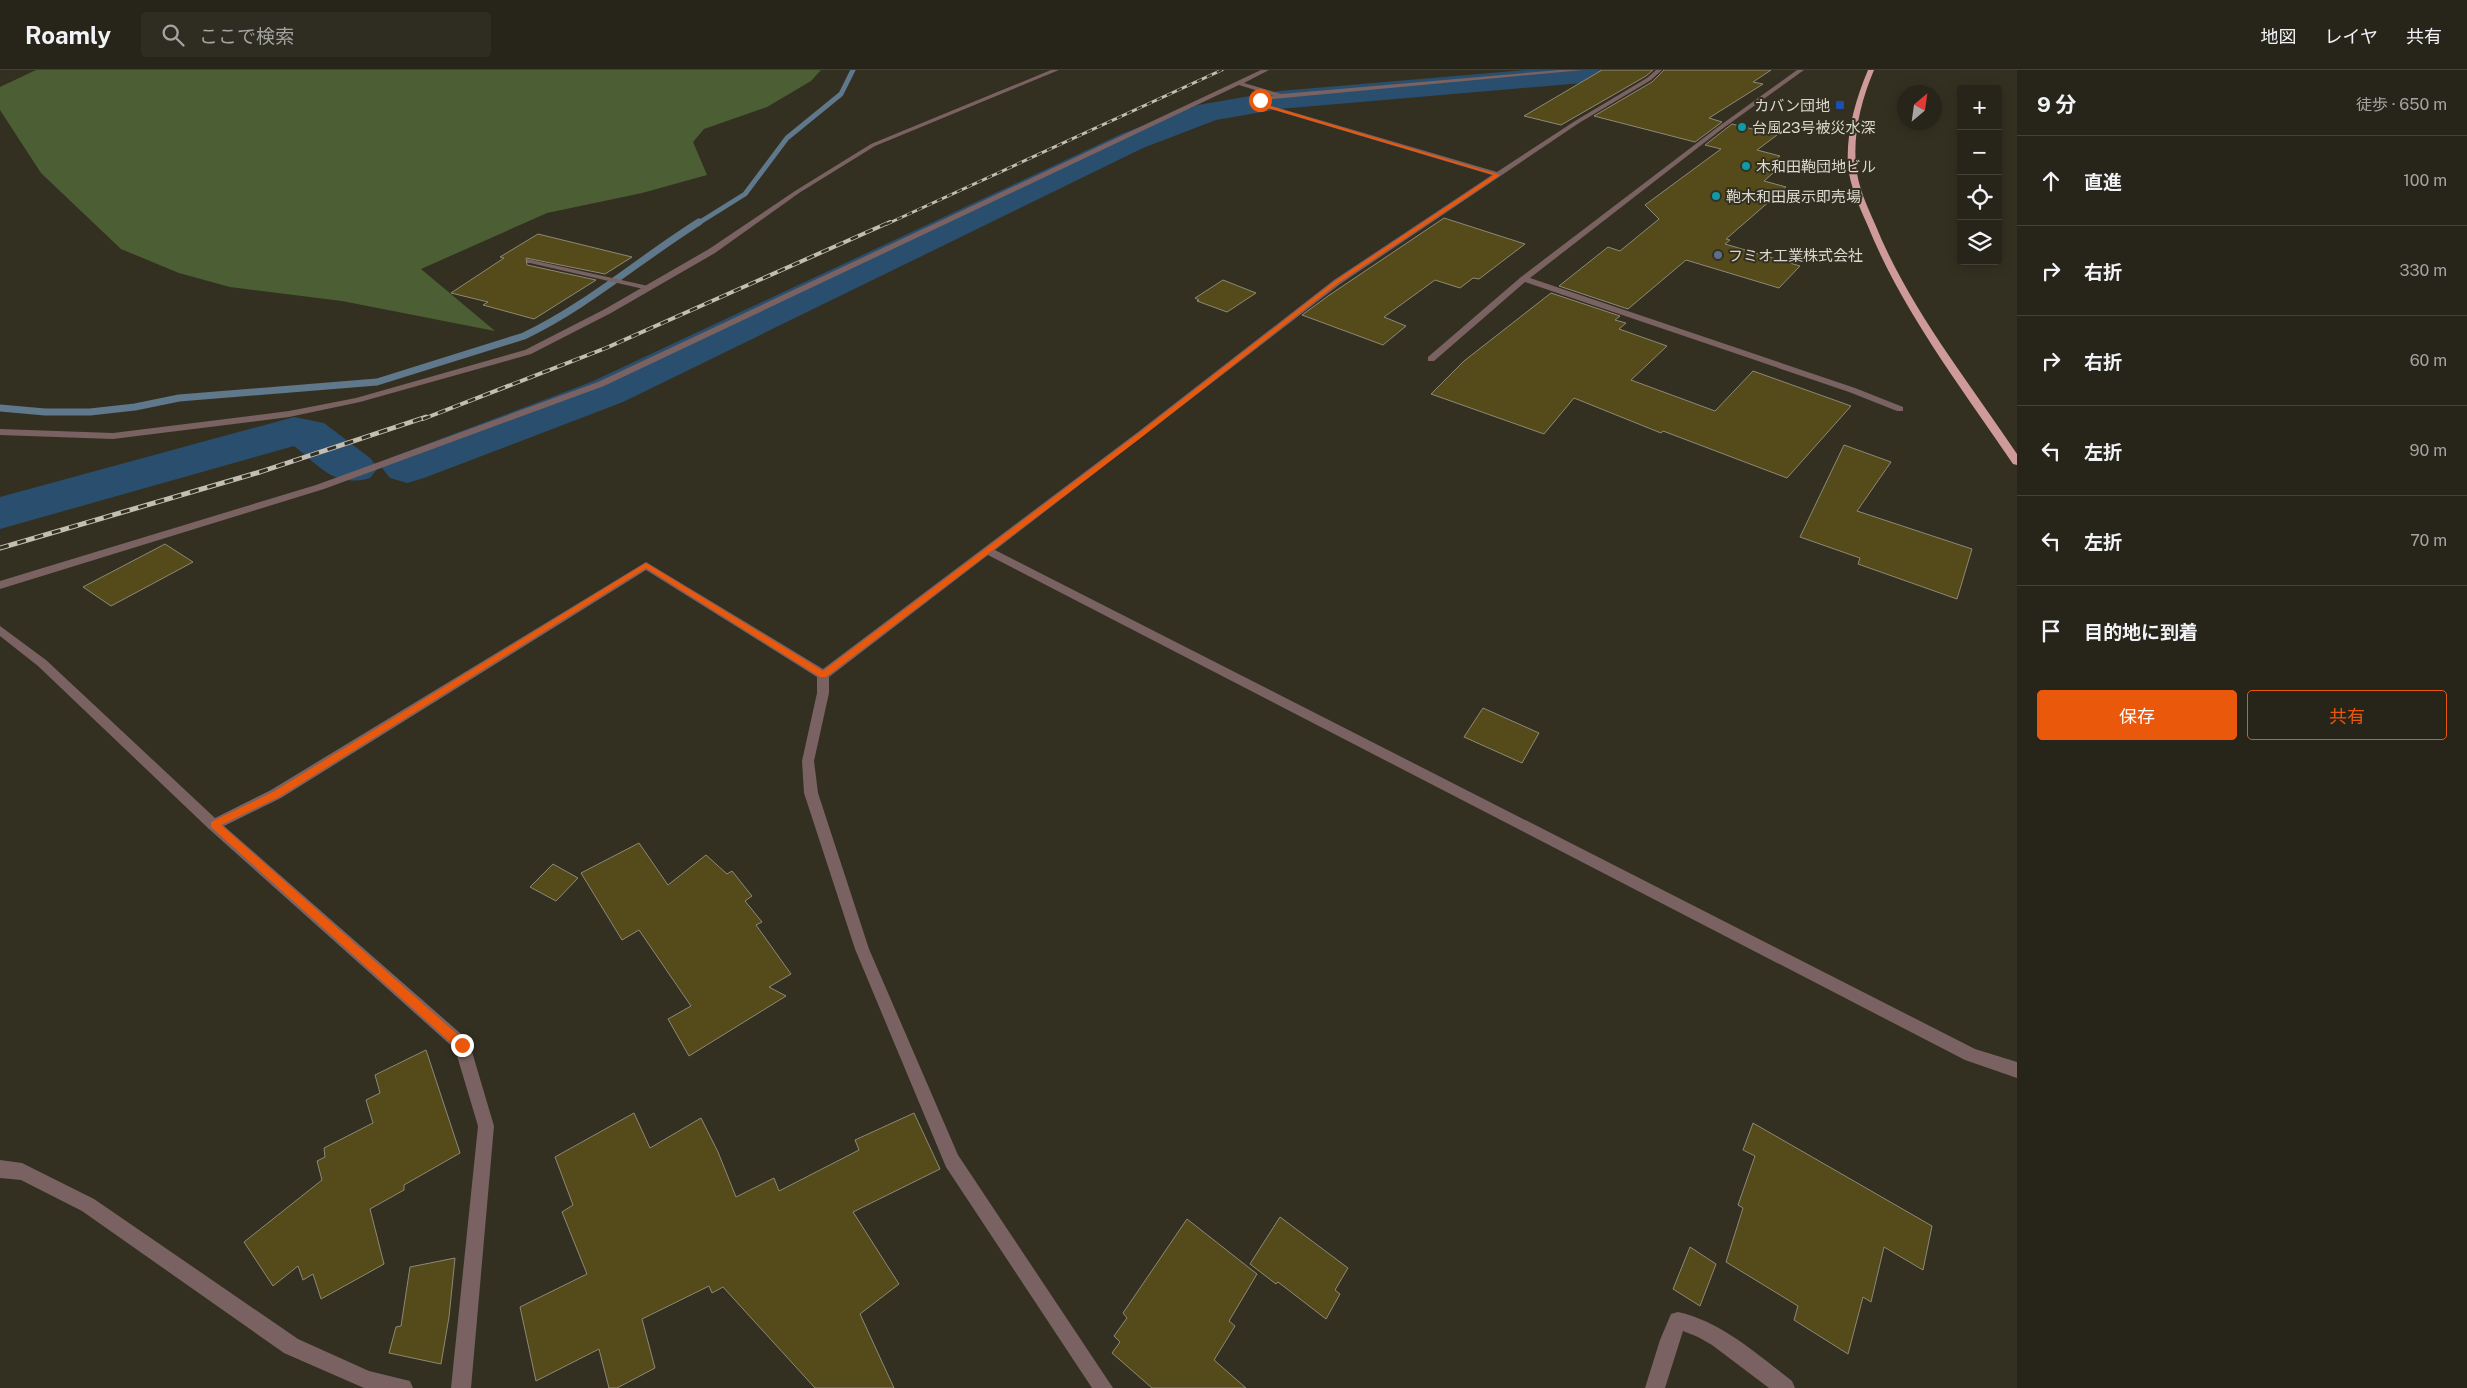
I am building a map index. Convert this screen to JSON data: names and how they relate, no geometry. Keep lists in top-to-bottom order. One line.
{"places":{"transit":["カバン団地"],"other":["台風23号被災水深","木和田鞄団地ビル","鞄木和田展示即売場","フミオ工業株式会社"]},"north":"top right","page":{"header":"Roamly","search":"ここで検索","nav":["地図","レイヤ","共有"],"heading":["9 分","徒歩 · 650 m"],"map_buttons":["+","−"],"list":[["直進","100 m"],["右折","330 m"],["右折","60 m"],["左折","90 m"],["左折","70 m"],"目的地に到着"],"buttons":["保存","共有"]}}
